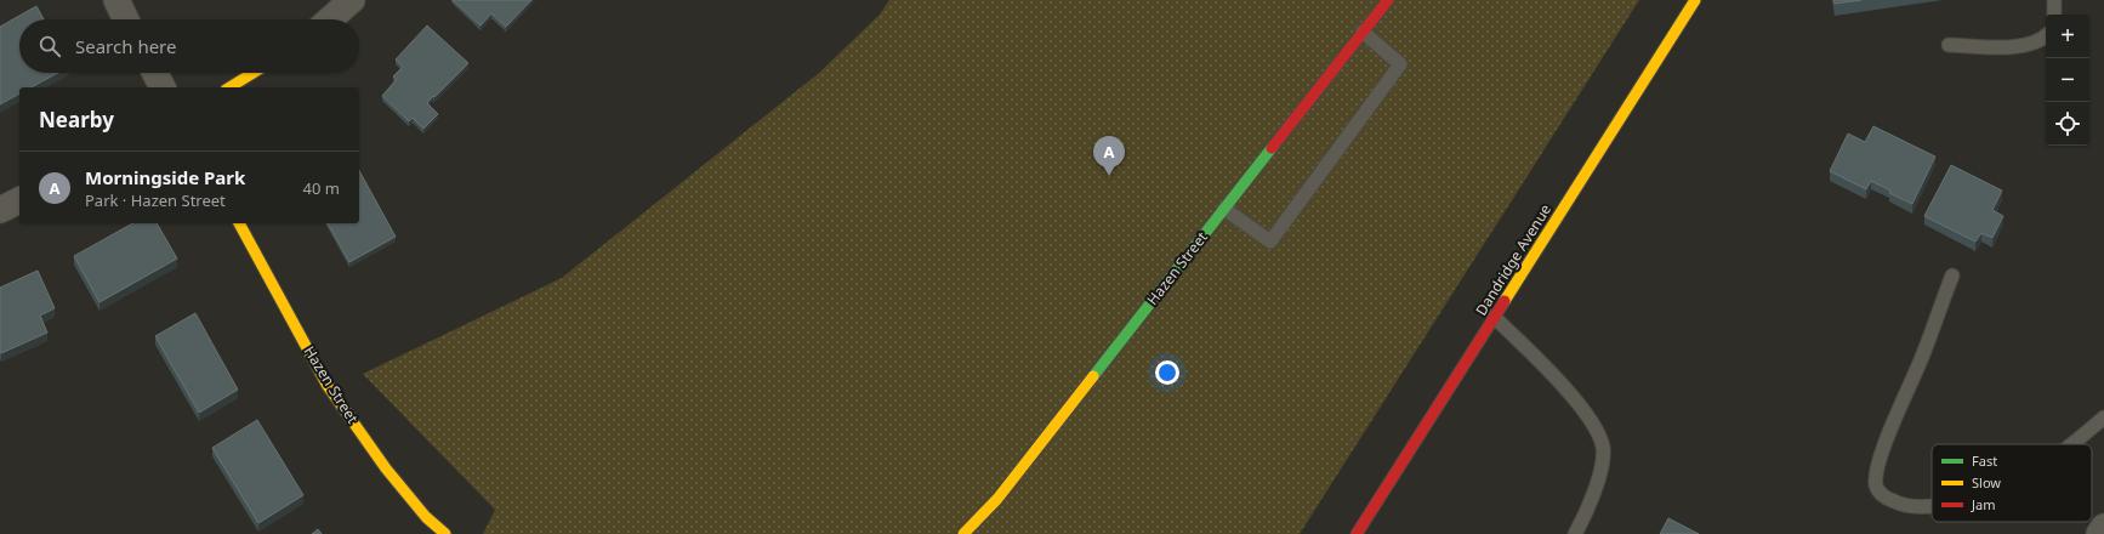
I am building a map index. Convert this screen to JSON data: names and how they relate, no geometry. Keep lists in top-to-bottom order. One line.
{"streets":{"street":["Dandridge Avenue","Hazen Street"]},"legend":["Fast","Slow","Jam"],"page":{"map_buttons":["+","−"],"search":"Search here","heading":"Nearby","pins":"A","list":[{"mark":"A","name":"Morningside Park","note":"Park · Hazen Street","value":"40 m"}]}}
